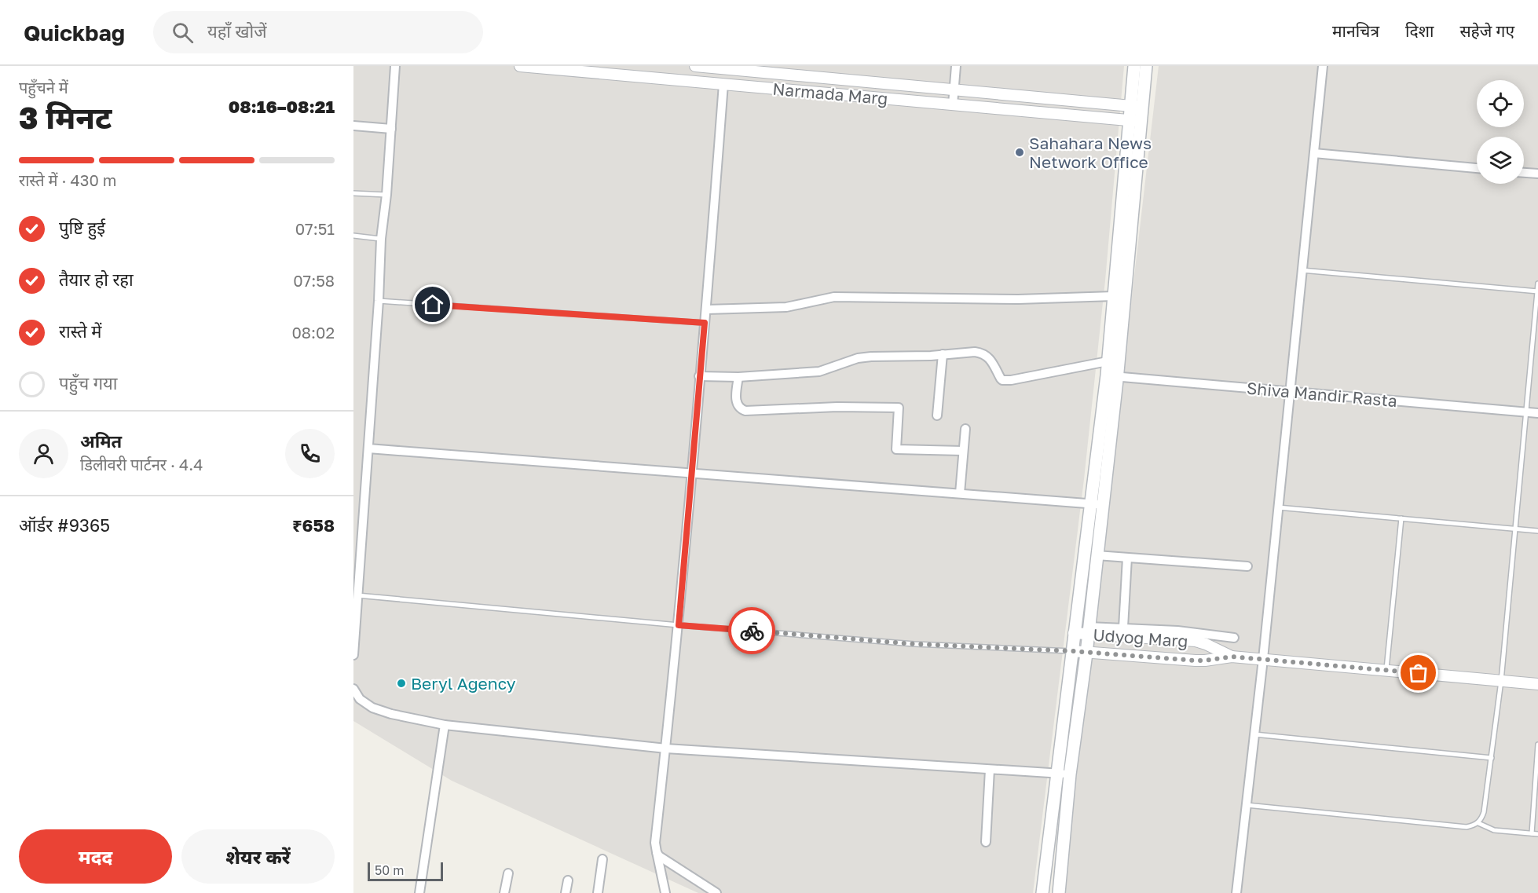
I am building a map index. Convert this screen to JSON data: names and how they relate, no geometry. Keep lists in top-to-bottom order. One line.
{"streets":{"street":["Narmada Marg","Shiva Mandir Rasta","Udyog Marg"]},"places":["Sahahara News Network Office","Beryl Agency"],"scale_bar":"50 m","page":{"header":"Quickbag","search":"यहाँ खोजें","nav":["मानचित्र","दिशा","सहेजे गए"],"heading":["3 मिनट","पहुँचने में","08:16–08:21"],"panel":["अमित","डिलीवरी पार्टनर · 4.4","ऑर्डर #9365","₹658"],"bar":"रास्ते में · 430 m","list":[["पुष्टि हुई","07:51"],["तैयार हो रहा","07:58"],["रास्ते में","08:02"],"पहुँच गया"],"buttons":["मदद","शेयर करें"],"scale":"50 m"}}
